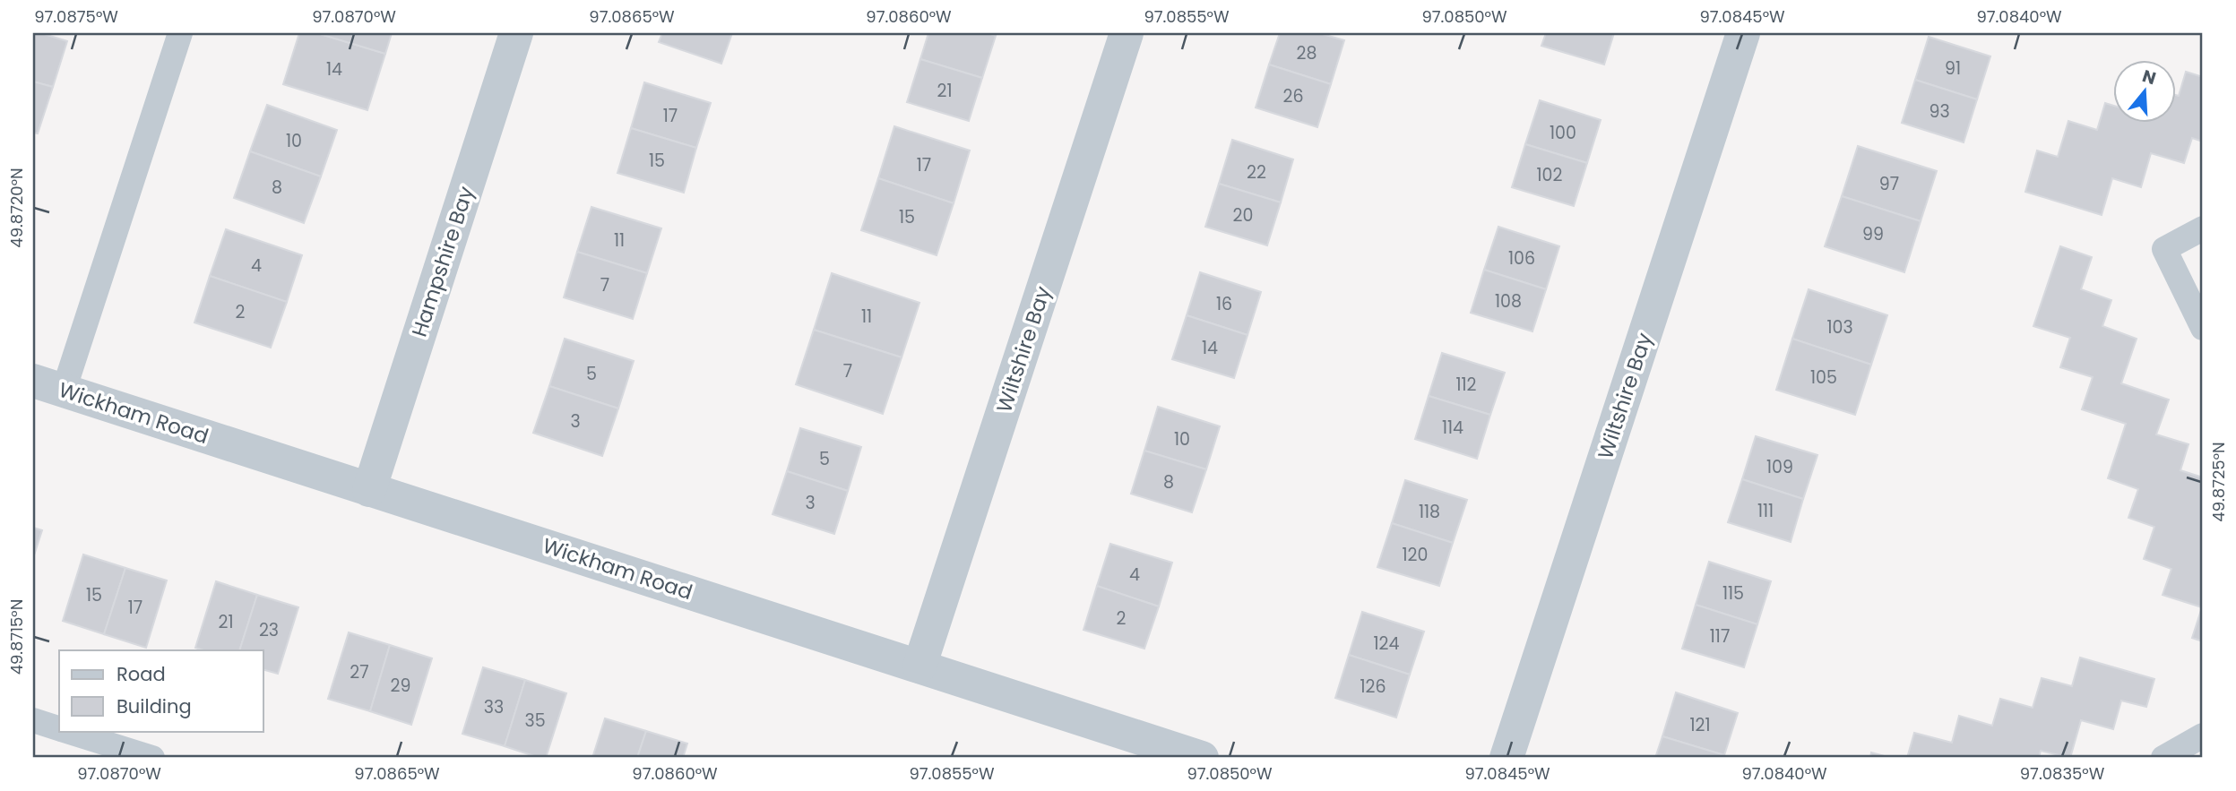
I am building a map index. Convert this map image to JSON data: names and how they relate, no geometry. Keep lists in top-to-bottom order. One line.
{"streets":{"street":["Hampshire Bay","Wiltshire Bay","Wickham Road"]},"crossings":[["Hampshire Bay","Wickham Road"],["Wiltshire Bay","Wickham Road"]],"house_numbers":["28","91","14","21","26","93","17","100","10","15","17","22","102","97","8","20","15","99","11","106","4","7","108","16","2","11","103","14","7","5","105","112","3","114","10","5","109","8","3","111","118","120","4","115","15","17","2","21","23","117","124","27","29","126","33","35","121"],"legend":["Road","Building"],"north":"top","coordinates":["97.0875°W","97.0870°W","97.0865°W","97.0860°W","97.0855°W","97.0850°W","97.0845°W","97.0840°W","49.8720°N","49.8725°N","49.8715°N","97.0835°W"]}
